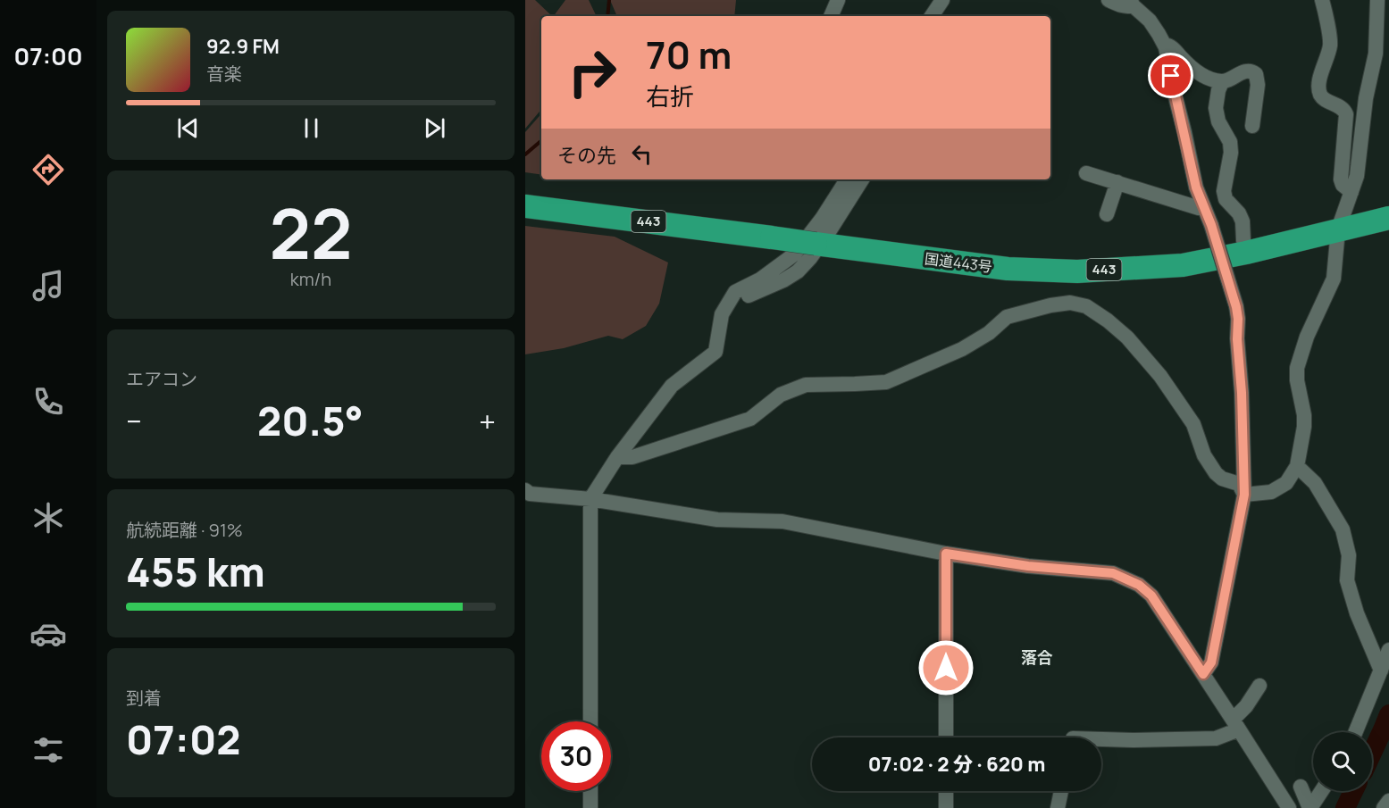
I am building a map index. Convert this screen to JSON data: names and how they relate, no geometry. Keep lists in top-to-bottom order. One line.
{"streets":{"highway":["443","国道443号"]},"districts":["落合"],"page":{"tabs":"07:00","turn":["70 m","右折"],"song":["92.9 FM","音楽"],"then":"その先","tile":[["22","km/h"],"エアコン",["航続距離 · 91%","455 km"],["到着","07:02"]],"heat":["−","20.5°","+"],"limit":"30","trip":"07:02 · 2 分 · 620 m"}}
